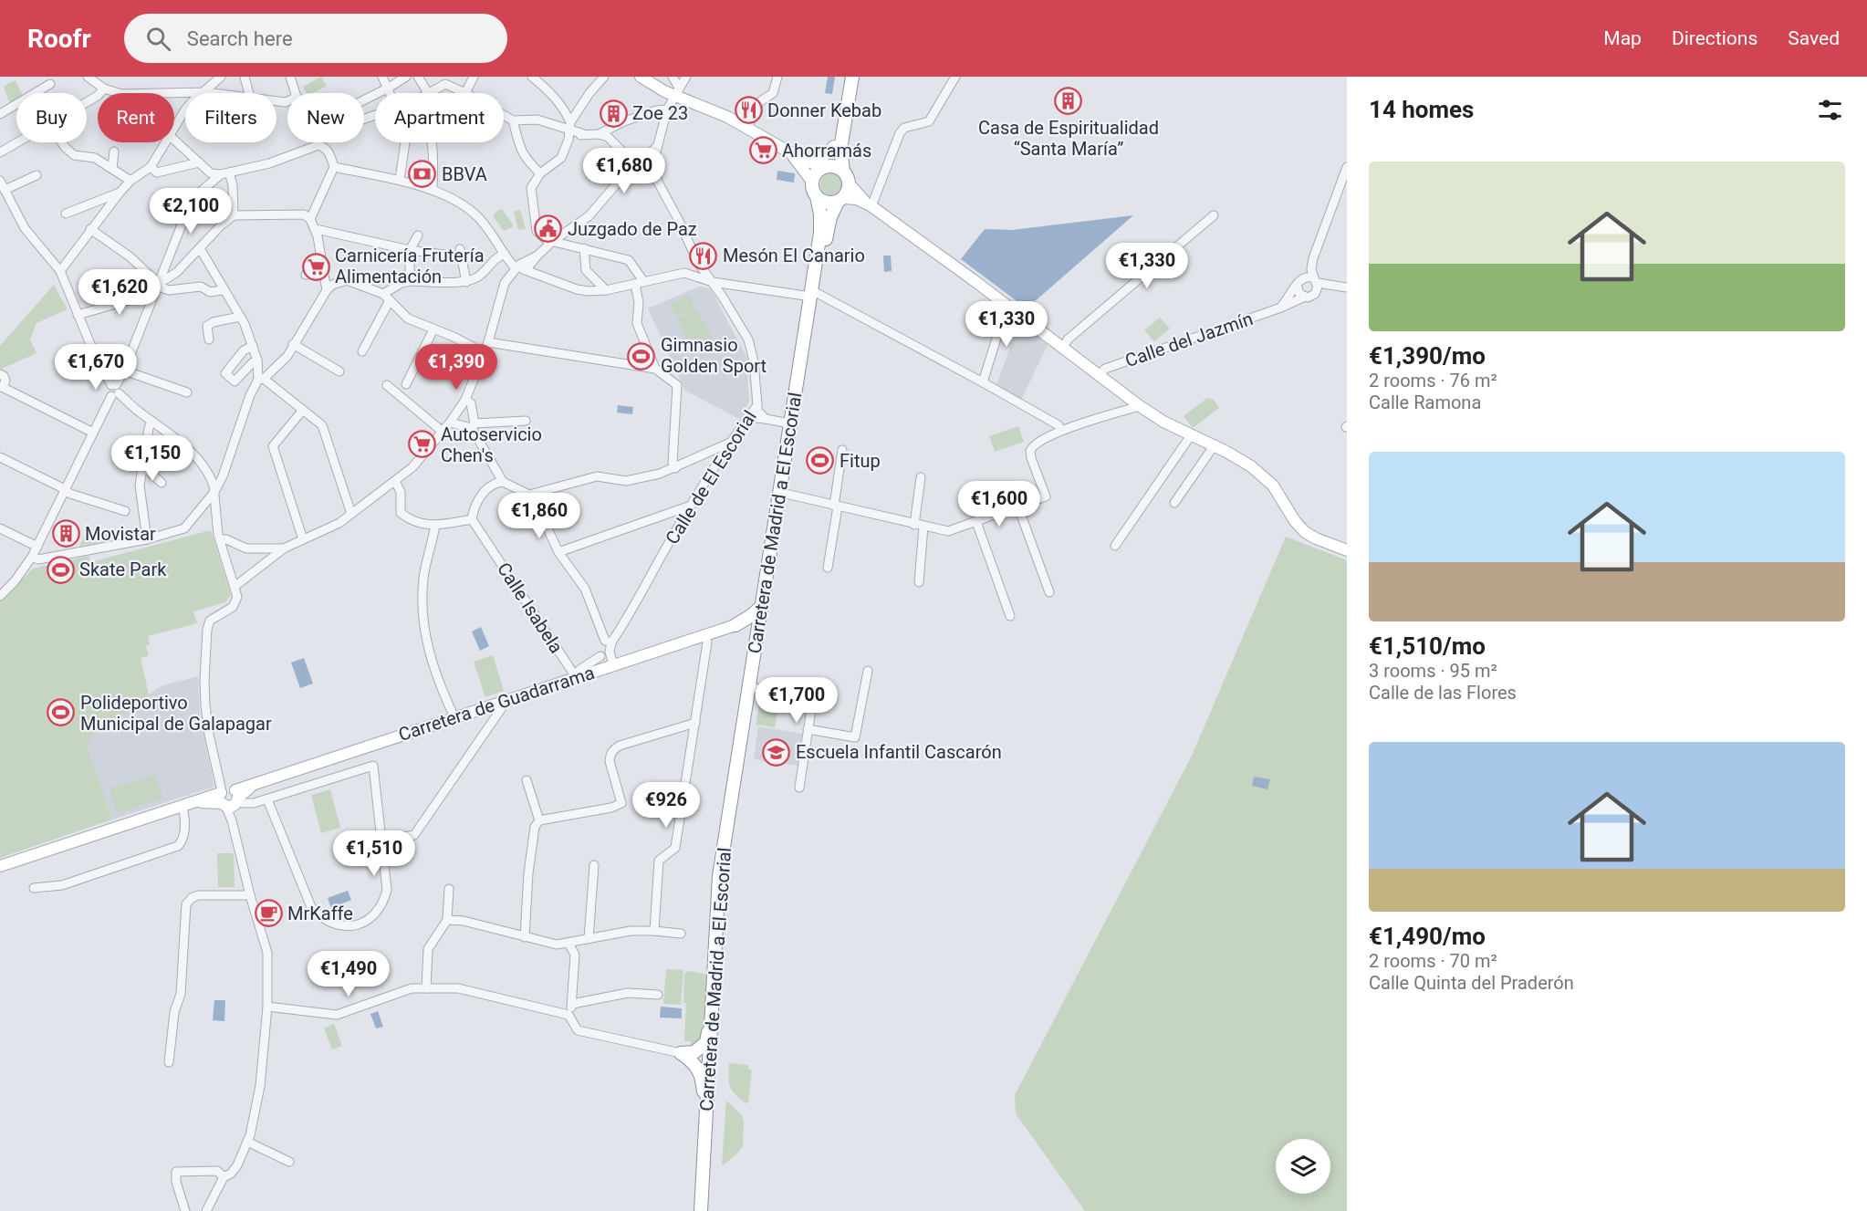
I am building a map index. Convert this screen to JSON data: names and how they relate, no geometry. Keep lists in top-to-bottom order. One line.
{"streets":{"highway":["Carretera de Madrid a El Escorial"],"main road":["Carretera de Guadarrama"],"street":["Calle del Jazmín","Calle de El Escorial","Calle Isabela"]},"crossings":[["Calle de El Escorial","Carretera de Guadarrama"],["Calle Isabela","Carretera de Guadarrama"]],"places":{"building":["Casa de Espiritualidad “Santa María”","Zoe 23","Movistar"],"restaurant":["Donner Kebab","Mesón El Canario"],"supermarket":["Ahorramás","Carnicería Frutería Alimentación","Autoservicio Chen's"],"bank":["BBVA"],"public building":["Juzgado de Paz"],"sports":["Gimnasio Golden Sport","Fitup","Skate Park","Polideportivo Municipal de Galapagar"],"school or university":["Escuela Infantil Cascarón"],"cafe":["MrKaffe"]},"page":{"header":"Roofr","search":"Search here","nav":["Map","Directions","Saved"],"heading":"14 homes","chip":["Buy","Rent","Filters","New","Apartment"],"list":[{"name":"€1,390/mo","note":"2 rooms · 76 m² · Calle Ramona"},{"name":"€1,510/mo","note":"3 rooms · 95 m² · Calle de las Flores"},{"name":"€1,490/mo","note":"2 rooms · 70 m² · Calle Quinta del Praderón"}],"price":["€1,680","€2,100","€1,330","€1,620","€1,330","€1,670","€1,390","€1,150","€1,600","€1,860","€1,700","€926","€1,510","€1,490"]}}
